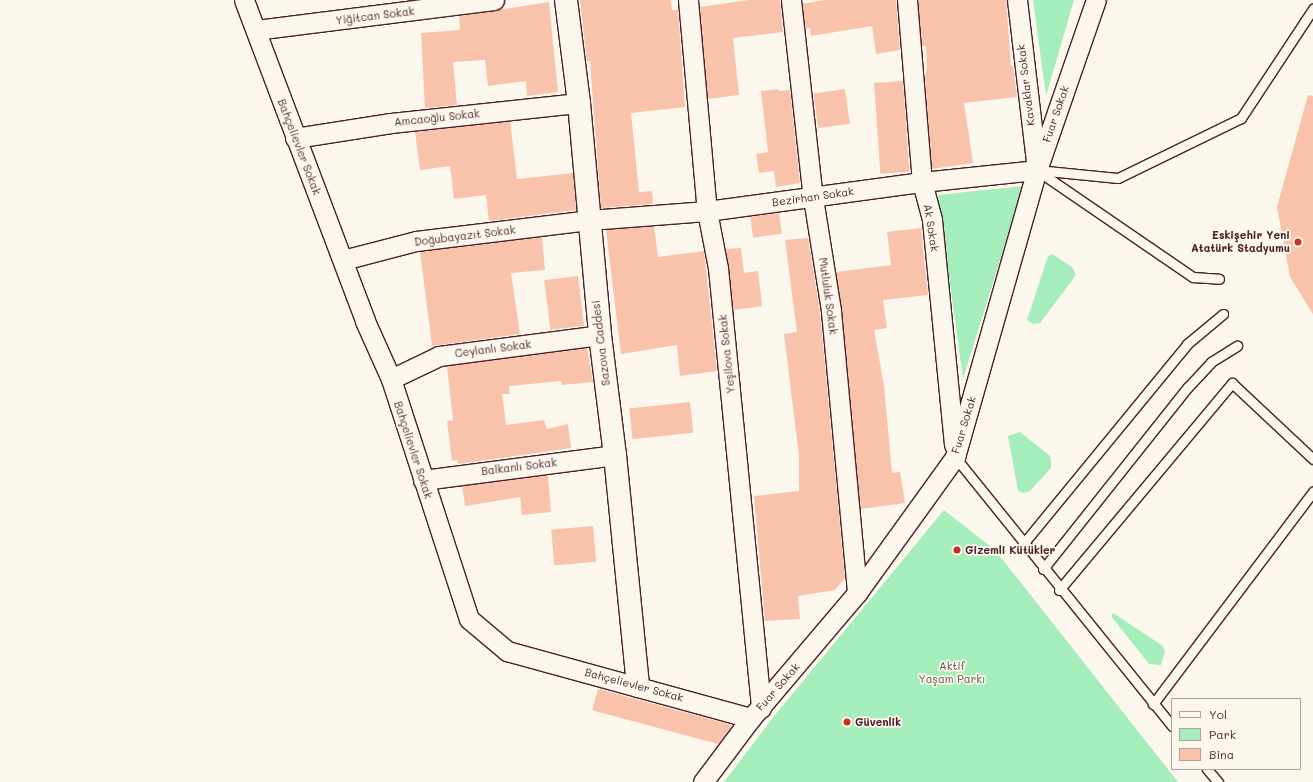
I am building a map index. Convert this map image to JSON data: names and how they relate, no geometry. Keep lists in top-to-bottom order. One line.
{"streets":{"street":["Yiğitcan Sokak","Kavaklar Sokak","Fuar Sokak","Amcaoğlu Sokak","Bahçelievler Sokak","Bezirhan Sokak","Ak Sokak","Doğubayazıt Sokak","Mutluluk Sokak","Sazova Caddesi","Ceylanlı Sokak","Yeşilova Sokak","Balkanlı Sokak"]},"crossings":[["Yiğitcan Sokak","Bahçelievler Sokak"],["Kavaklar Sokak","Fuar Sokak"],["Kavaklar Sokak","Bezirhan Sokak"],["Fuar Sokak","Bahçelievler Sokak"],["Fuar Sokak","Bezirhan Sokak"],["Fuar Sokak","Ak Sokak"],["Fuar Sokak","Mutluluk Sokak"],["Fuar Sokak","Yeşilova Sokak"],["Amcaoğlu Sokak","Bahçelievler Sokak"],["Amcaoğlu Sokak","Sazova Caddesi"],["Bahçelievler Sokak","Doğubayazıt Sokak"],["Bahçelievler Sokak","Sazova Caddesi"],["Bahçelievler Sokak","Ceylanlı Sokak"],["Bahçelievler Sokak","Yeşilova Sokak"],["Bahçelievler Sokak","Balkanlı Sokak"],["Bezirhan Sokak","Ak Sokak"],["Bezirhan Sokak","Doğubayazıt Sokak"],["Bezirhan Sokak","Mutluluk Sokak"],["Bezirhan Sokak","Sazova Caddesi"],["Bezirhan Sokak","Yeşilova Sokak"],["Doğubayazıt Sokak","Sazova Caddesi"],["Sazova Caddesi","Ceylanlı Sokak"],["Sazova Caddesi","Balkanlı Sokak"]],"parks":["Aktif Yaşam Parkı"],"places":["Eskişehir Yeni Atatürk Stadyumu","Gizemli Kütükler","Güvenlik"],"legend":["Yol","Park","Bina"]}
